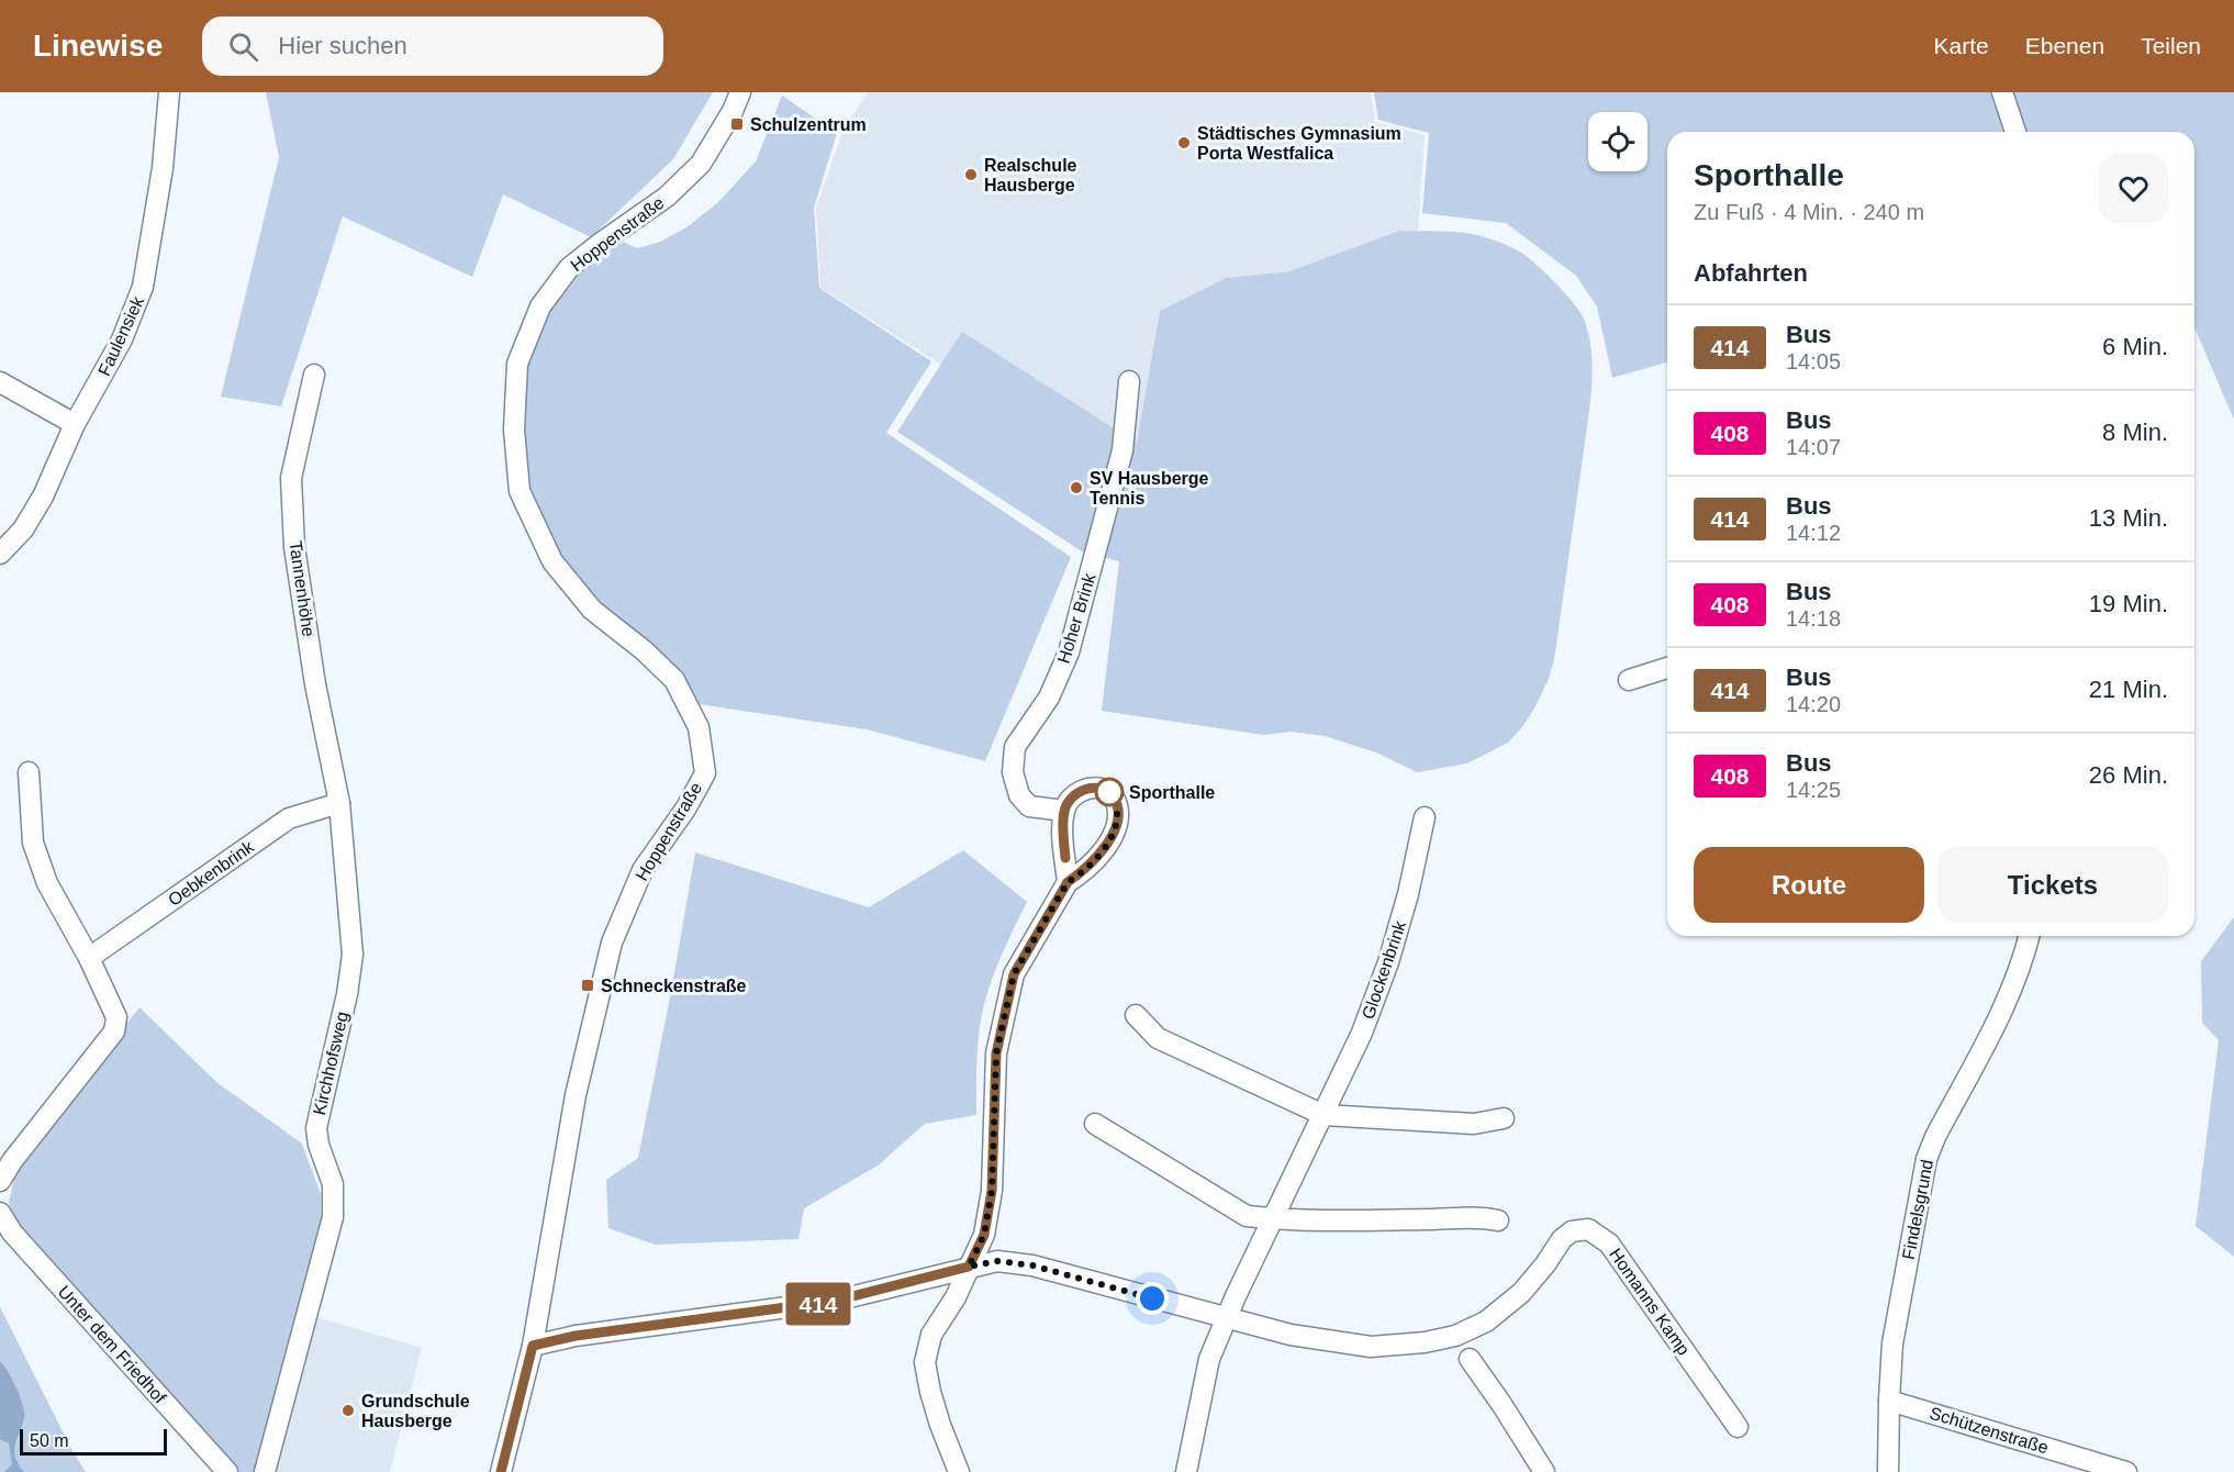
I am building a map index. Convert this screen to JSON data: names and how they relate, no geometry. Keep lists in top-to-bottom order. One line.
{"streets":{"street":["Hoppenstraße","Faulensiek","Tannenhöhe","Hoher Brink","Oebkenbrink","Glockenbrink","Kirchhofsweg","Findelsgrund","Homanns Kamp","Unter dem Friedhof","Schützenstraße"]},"crossings":[["Tannenhöhe","Oebkenbrink"],["Tannenhöhe","Kirchhofsweg"],["Oebkenbrink","Kirchhofsweg"],["Glockenbrink","Homanns Kamp"],["Findelsgrund","Schützenstraße"]],"places":{"transit":["Schulzentrum","Schneckenstraße"],"other":["Städtisches Gymnasium Porta Westfalica","Realschule Hausberge","SV Hausberge Tennis","Sporthalle","Grundschule Hausberge"]},"lines":["bus line 414"],"scale_bar":"50 m","page":{"header":"Linewise","search":"Hier suchen","nav":["Karte","Ebenen","Teilen"],"on_map":"414","heading":[["Sporthalle","Zu Fuß · 4 Min. · 240 m"],"Abfahrten"],"list":[{"mark":"414","name":"Bus","note":"14:05","value":"6 Min."},{"mark":"408","name":"Bus","note":"14:07","value":"8 Min."},{"mark":"414","name":"Bus","note":"14:12","value":"13 Min."},{"mark":"408","name":"Bus","note":"14:18","value":"19 Min."},{"mark":"414","name":"Bus","note":"14:20","value":"21 Min."},{"mark":"408","name":"Bus","note":"14:25","value":"26 Min."}],"buttons":["Route","Tickets"],"scale":"50 m"}}
